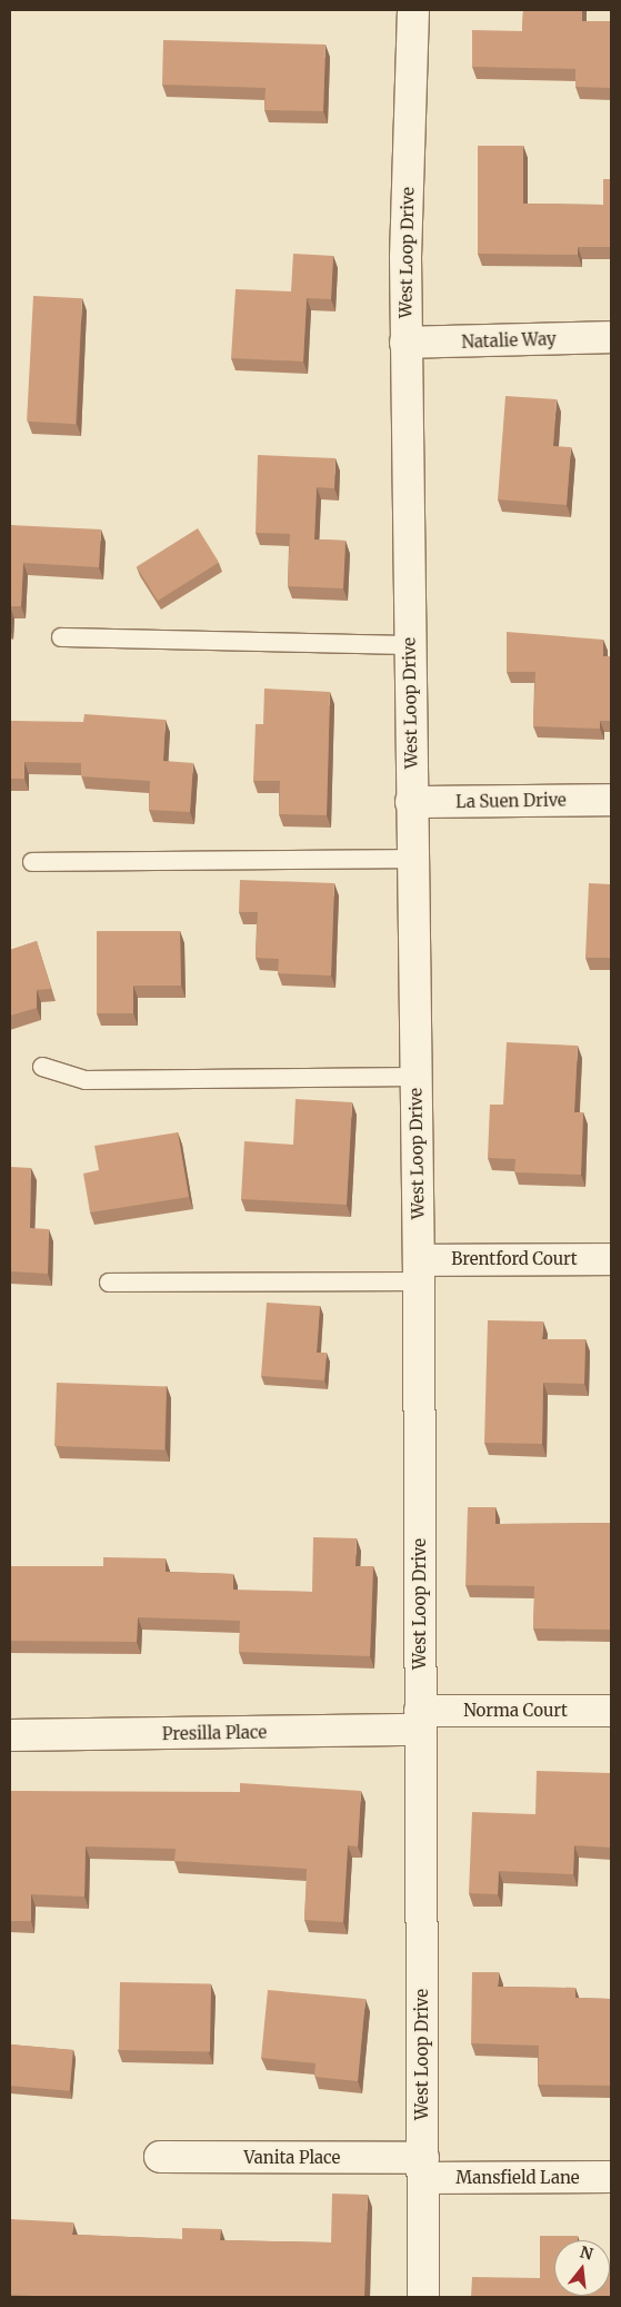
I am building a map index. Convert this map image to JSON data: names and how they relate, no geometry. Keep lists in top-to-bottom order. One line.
{"streets":{"street":["West Loop Drive","Natalie Way","La Suen Drive","Brentford Court","Norma Court","Presilla Place","Vanita Place","Mansfield Lane"]},"crossings":[["West Loop Drive","Natalie Way"],["West Loop Drive","La Suen Drive"],["West Loop Drive","Brentford Court"],["West Loop Drive","Norma Court"],["West Loop Drive","Presilla Place"],["West Loop Drive","Vanita Place"],["West Loop Drive","Mansfield Lane"],["Norma Court","Presilla Place"],["Vanita Place","Mansfield Lane"]],"north":"top"}
